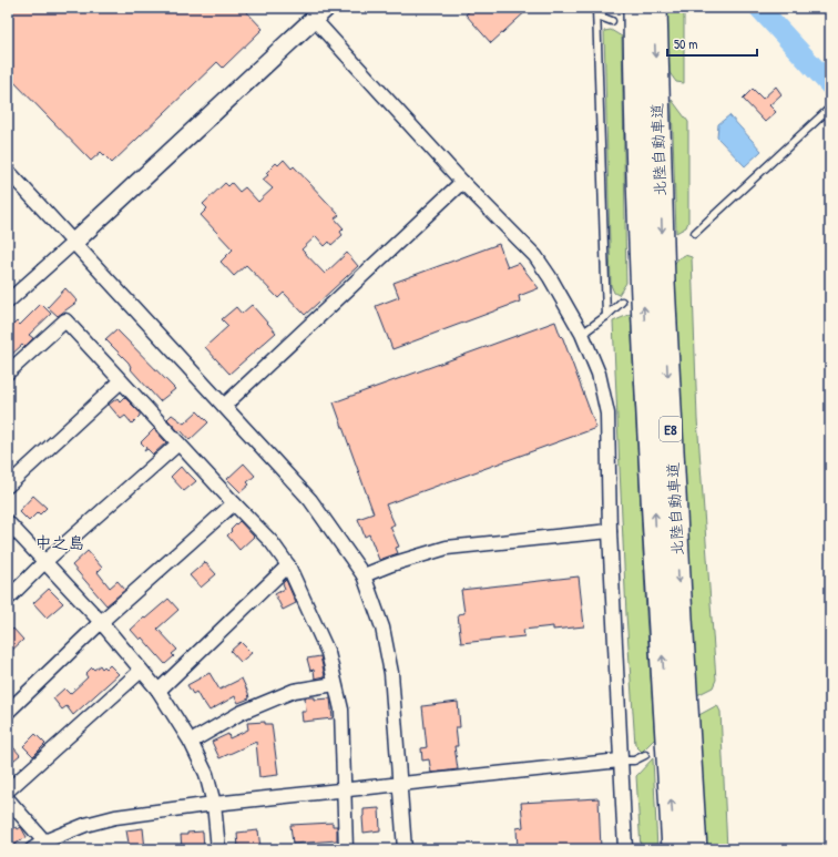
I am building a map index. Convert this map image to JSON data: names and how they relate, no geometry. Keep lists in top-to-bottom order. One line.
{"streets":{"highway":["北陸自動車道","E8"]},"districts":["中之島"],"scale_bar":"50 m"}
